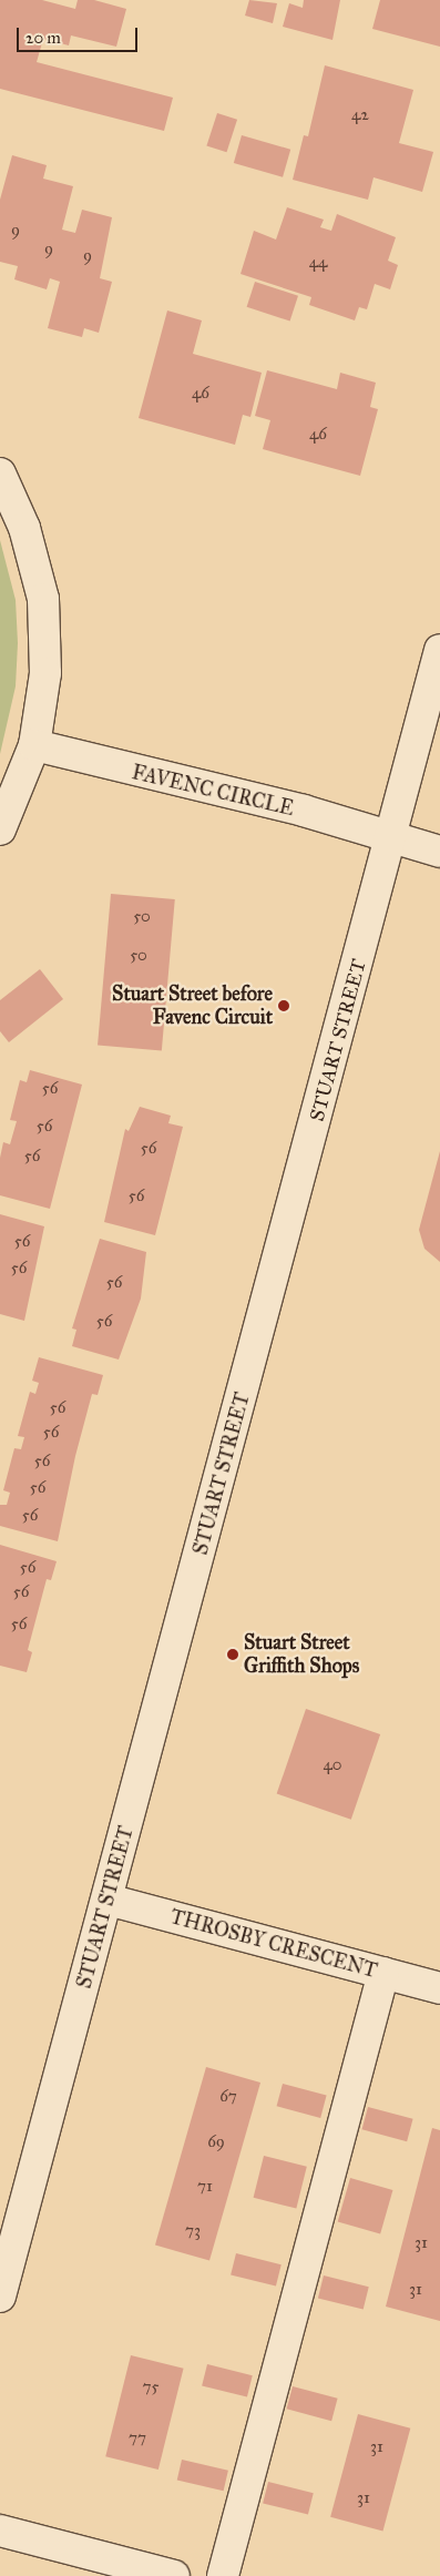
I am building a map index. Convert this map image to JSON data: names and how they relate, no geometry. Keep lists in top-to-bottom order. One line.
{"streets":{"street":["FAVENC CIRCLE","STUART STREET","THROSBY CRESCENT"]},"crossings":[["FAVENC CIRCLE","STUART STREET"],["STUART STREET","THROSBY CRESCENT"]],"places":["Stuart Street before Favenc Circuit","Stuart Street Griffith Shops"],"house_numbers":["42","9","9","9","44","46","46","50","50","56","56","56","56","56","56","56","56","56","56","56","56","56","56","56","56","56","40","67","69","71","73","31","31","75","77","31","31"],"scale_bar":"20 m"}
